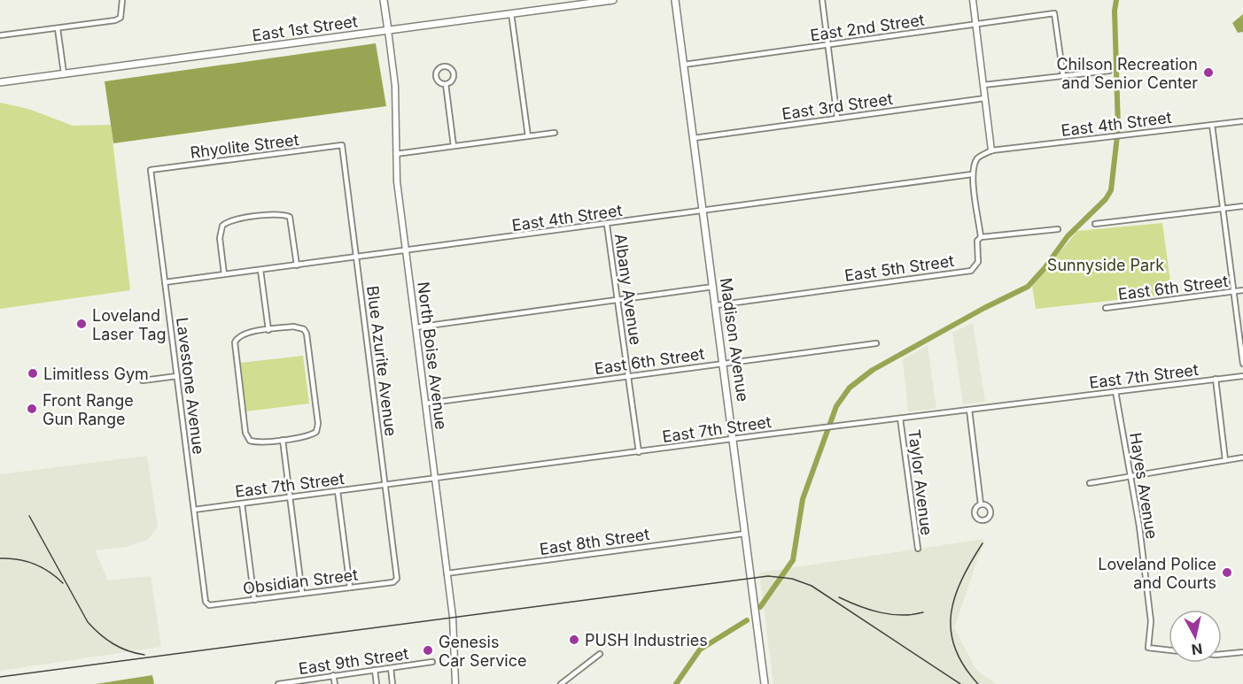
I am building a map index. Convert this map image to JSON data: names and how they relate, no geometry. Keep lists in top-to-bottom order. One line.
{"streets":{"main road":["East 1st Street","Madison Avenue"],"street":["East 2nd Street","East 3rd Street","East 4th Street","Rhyolite Street","East 5th Street","East 6th Street","Albany Avenue","North Boise Avenue","Blue Azurite Avenue","East 7th Street","Lavestone Avenue","Taylor Avenue","Hayes Avenue","East 8th Street","Obsidian Street","East 9th Street"]},"crossings":[["East 2nd Street","Madison Avenue"],["East 1st Street","North Boise Avenue"],["East 3rd Street","Madison Avenue"],["East 4th Street","Albany Avenue"],["East 4th Street","Madison Avenue"],["East 4th Street","North Boise Avenue"],["East 4th Street","Blue Azurite Avenue"],["East 4th Street","Lavestone Avenue"],["Rhyolite Street","Blue Azurite Avenue"],["Rhyolite Street","Lavestone Avenue"],["East 5th Street","Madison Avenue"],["East 6th Street","Albany Avenue"],["East 6th Street","Madison Avenue"],["East 6th Street","North Boise Avenue"],["Albany Avenue","East 7th Street"],["Madison Avenue","East 7th Street"],["Madison Avenue","East 8th Street"],["North Boise Avenue","East 7th Street"],["North Boise Avenue","East 8th Street"],["Blue Azurite Avenue","East 7th Street"],["Blue Azurite Avenue","Obsidian Street"],["East 7th Street","Lavestone Avenue"],["East 7th Street","Taylor Avenue"],["East 7th Street","Hayes Avenue"],["Lavestone Avenue","Obsidian Street"]],"parks":["Sunnyside Park"],"places":["Chilson Recreation and Senior Center","Loveland Laser Tag","Limitless Gym","Front Range Gun Range","Loveland Police and Courts","PUSH Industries","Genesis Car Service"],"north":"bottom"}
